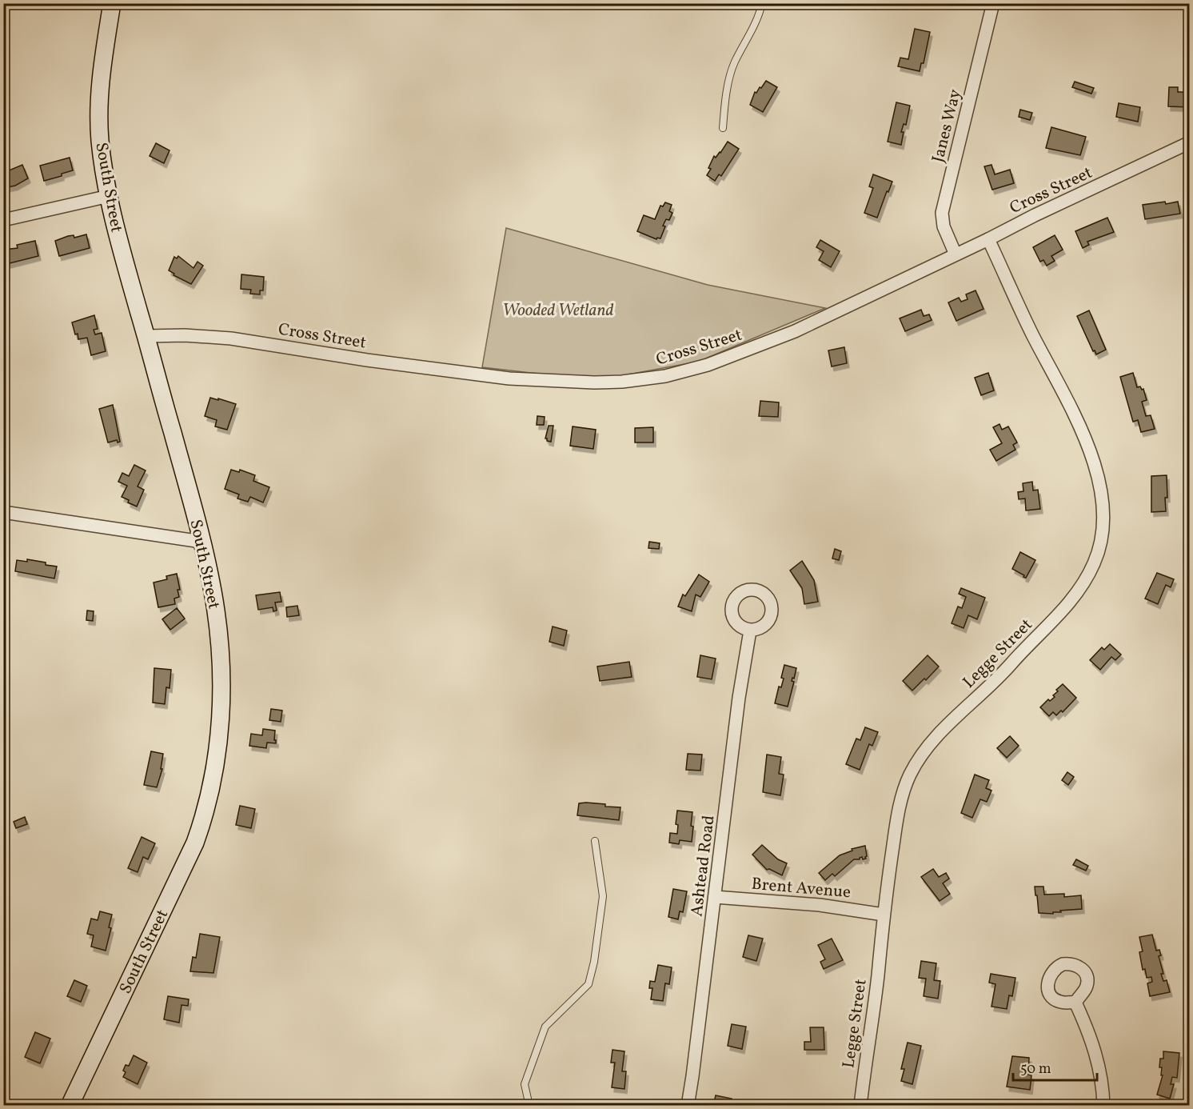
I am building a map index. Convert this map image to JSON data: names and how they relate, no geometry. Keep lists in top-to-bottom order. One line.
{"streets":{"street":["Janes Way","South Street","Cross Street","Legge Street","Ashtead Road","Brent Avenue"]},"crossings":[["Janes Way","Cross Street"],["South Street","Cross Street"],["Cross Street","Legge Street"],["Legge Street","Brent Avenue"],["Ashtead Road","Brent Avenue"]],"parks":["Wooded Wetland"],"scale_bar":"50 m"}
